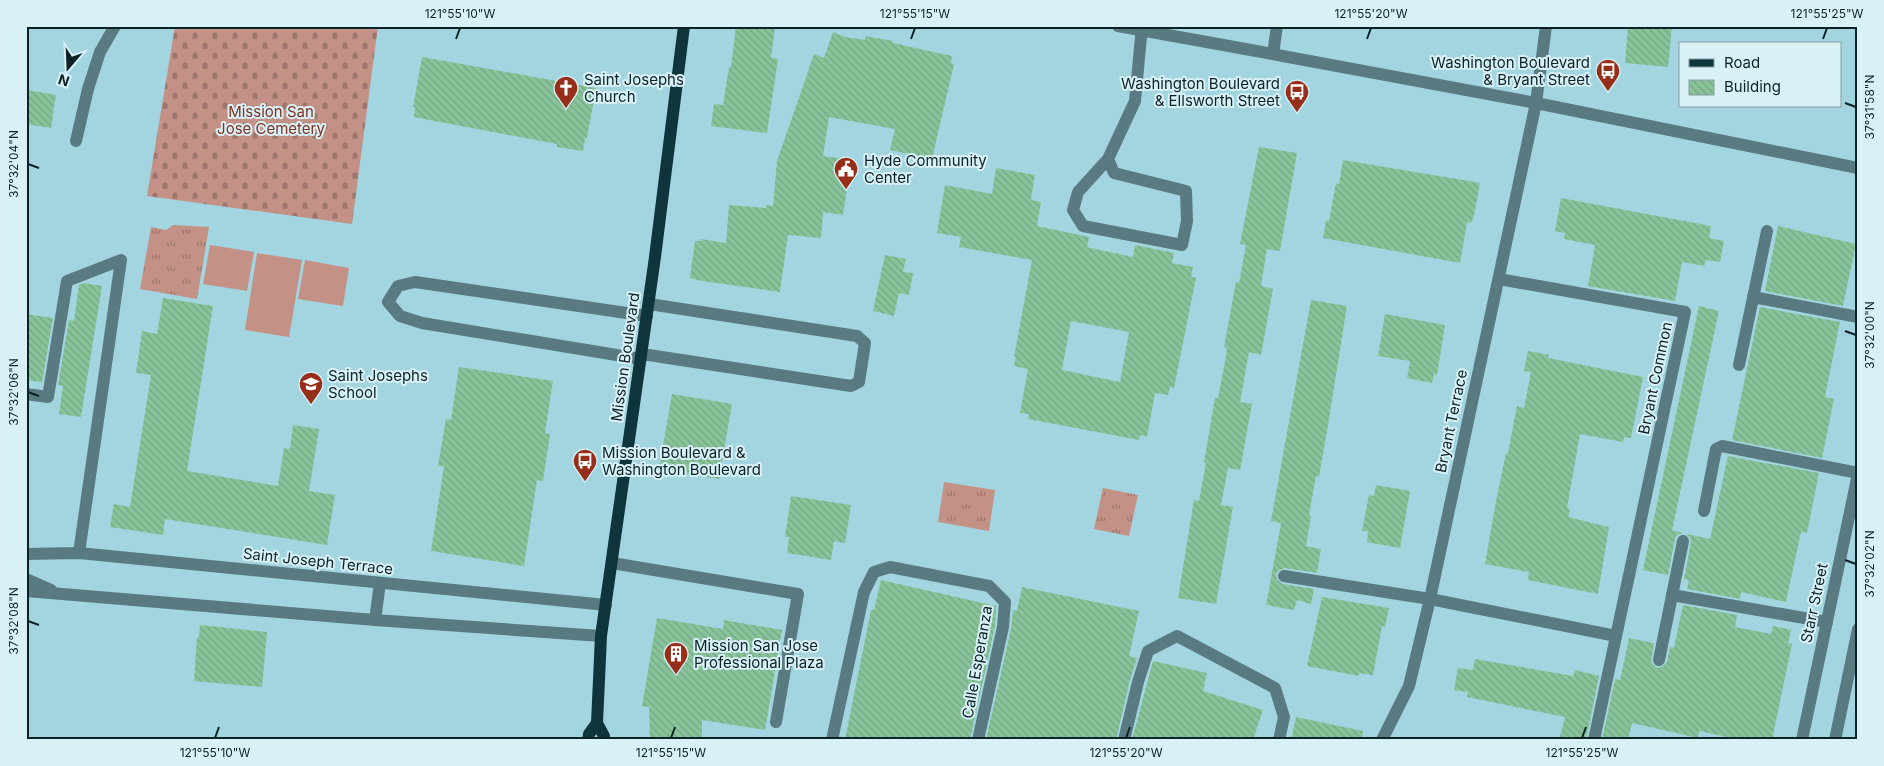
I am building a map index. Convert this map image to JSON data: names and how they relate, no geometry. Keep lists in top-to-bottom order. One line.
{"streets":{"main road":["Mission Boulevard"],"street":["Bryant Common","Bryant Terrace","Saint Joseph Terrace","Starr Street","Calle Esperanza"]},"crossings":[["Mission Boulevard","Saint Joseph Terrace"],["Bryant Common","Bryant Terrace"]],"parks":["Mission San Jose Cemetery"],"places":{"bus stop":["Washington Boulevard & Bryant Street","Washington Boulevard & Ellsworth Street","Mission Boulevard & Washington Boulevard"],"church":["Saint Josephs Church"],"public building":["Hyde Community Center"],"school or university":["Saint Josephs School"],"building":["Mission San Jose Professional Plaza"]},"legend":["Road","Building"],"north":"bottom","coordinates":["121°55'10\"W","121°55'15\"W","121°55'20\"W","121°55'25\"W","37°31'58\"N","37°32'04\"N","37°32'00\"N","37°32'06\"N","37°32'02\"N","37°32'08\"N"]}
